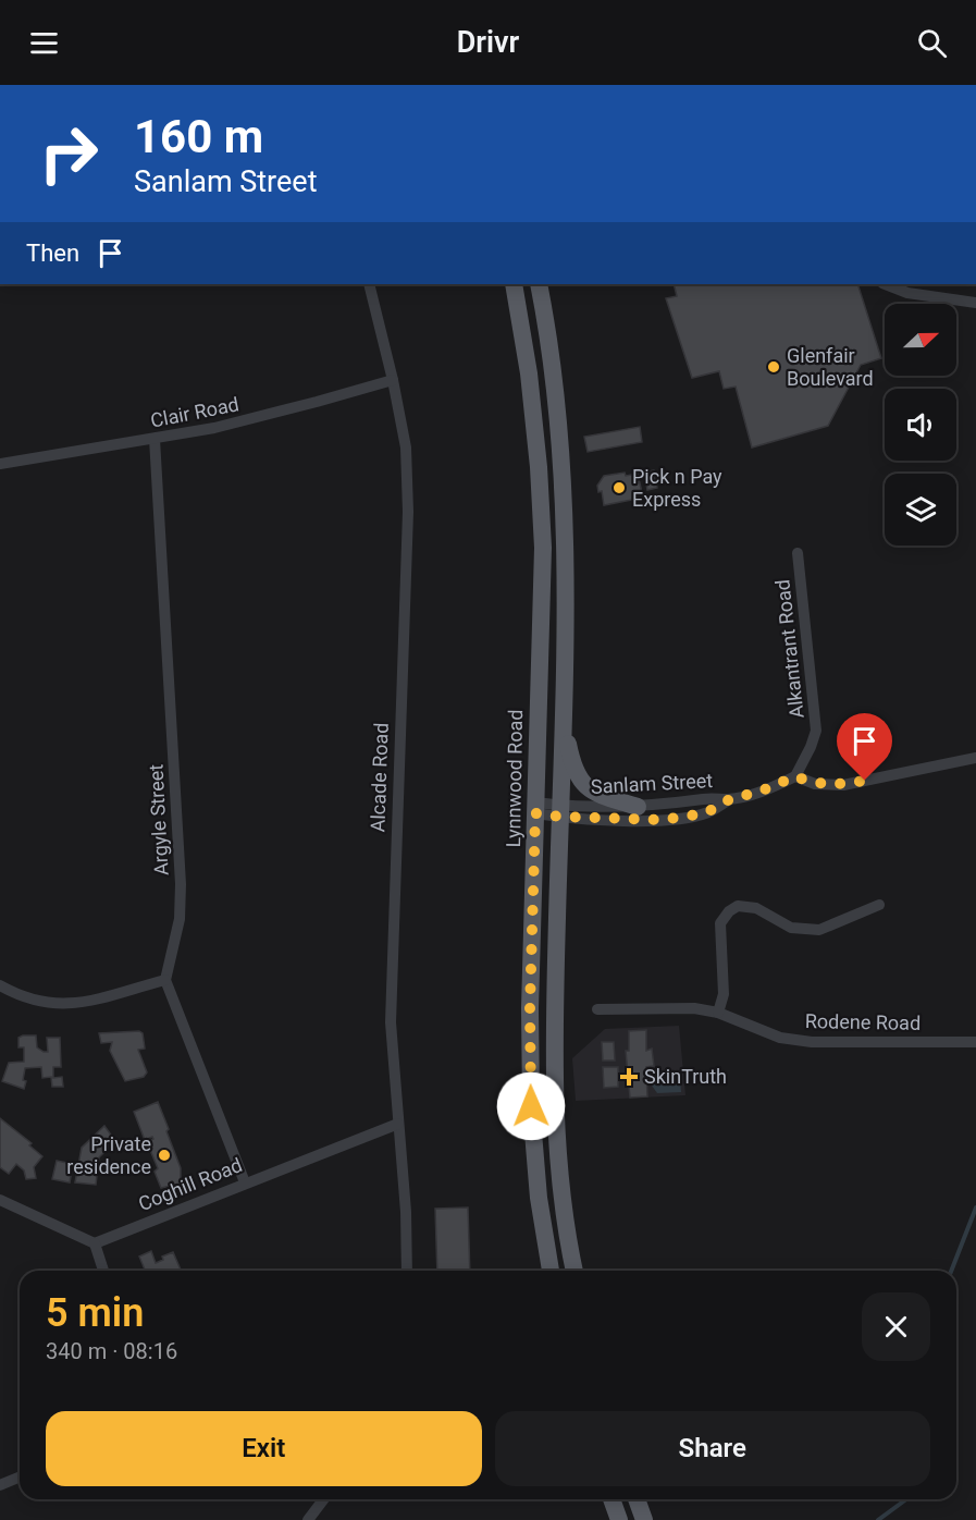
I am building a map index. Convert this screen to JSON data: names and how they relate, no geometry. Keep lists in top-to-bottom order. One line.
{"streets":{"main road":["Lynnwood Road"],"street":["Clair Road","Alkantrant Road","Alcade Road","Sanlam Street","Argyle Street","Rodene Road","Coghill Road"]},"crossings":[["Clair Road","Alcade Road"],["Clair Road","Argyle Street"],["Alkantrant Road","Sanlam Street"],["Alcade Road","Coghill Road"],["Lynnwood Road","Sanlam Street"]],"places":{"other":["Glenfair Boulevard","Pick n Pay Express","Private residence"],"health":["SkinTruth"]},"north":"right","page":{"header":"Drivr","turn":["160 m","Sanlam Street"],"then":"Then","heading":["5 min","340 m · 08:16"],"buttons":["Exit","Share"]}}
